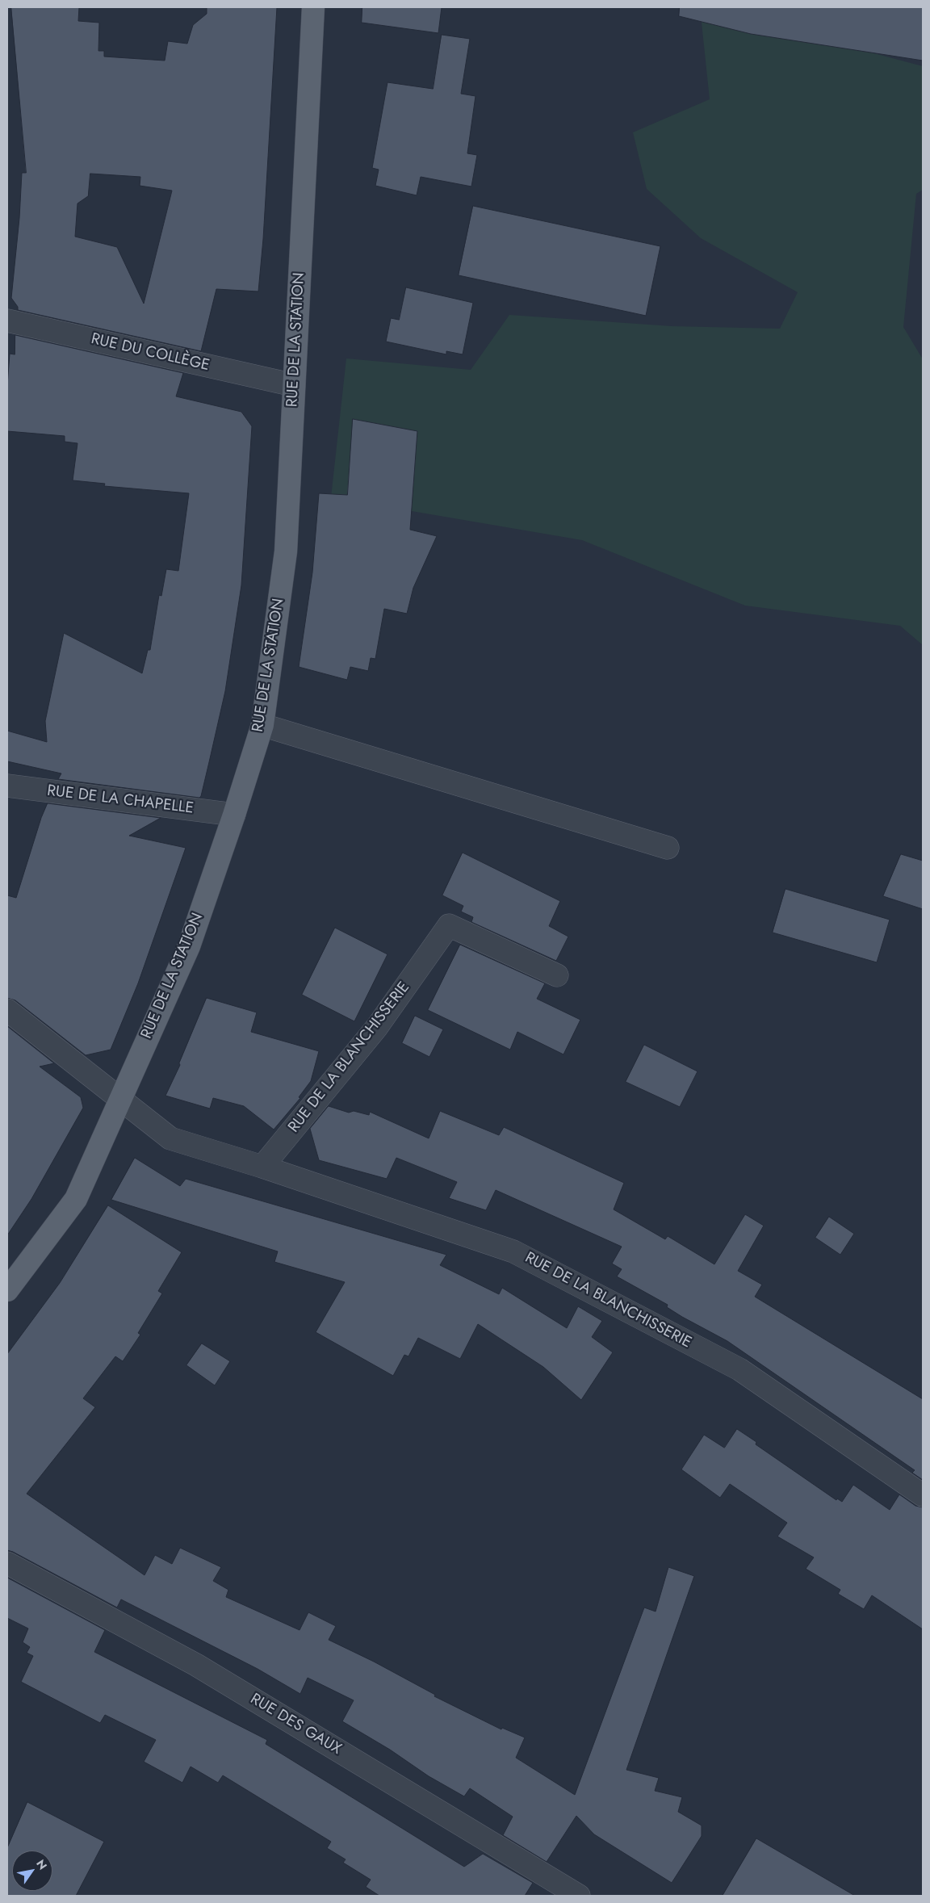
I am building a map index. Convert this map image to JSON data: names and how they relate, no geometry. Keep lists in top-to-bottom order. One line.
{"streets":{"main road":["RUE DE LA STATION"],"street":["RUE DU COLLÈGE","RUE DE LA CHAPELLE","RUE DE LA BLANCHISSERIE","RUE DES GAUX"]},"crossings":[["RUE DE LA STATION","RUE DU COLLÈGE"],["RUE DE LA STATION","RUE DE LA CHAPELLE"],["RUE DE LA STATION","RUE DE LA BLANCHISSERIE"]],"north":"top right"}
